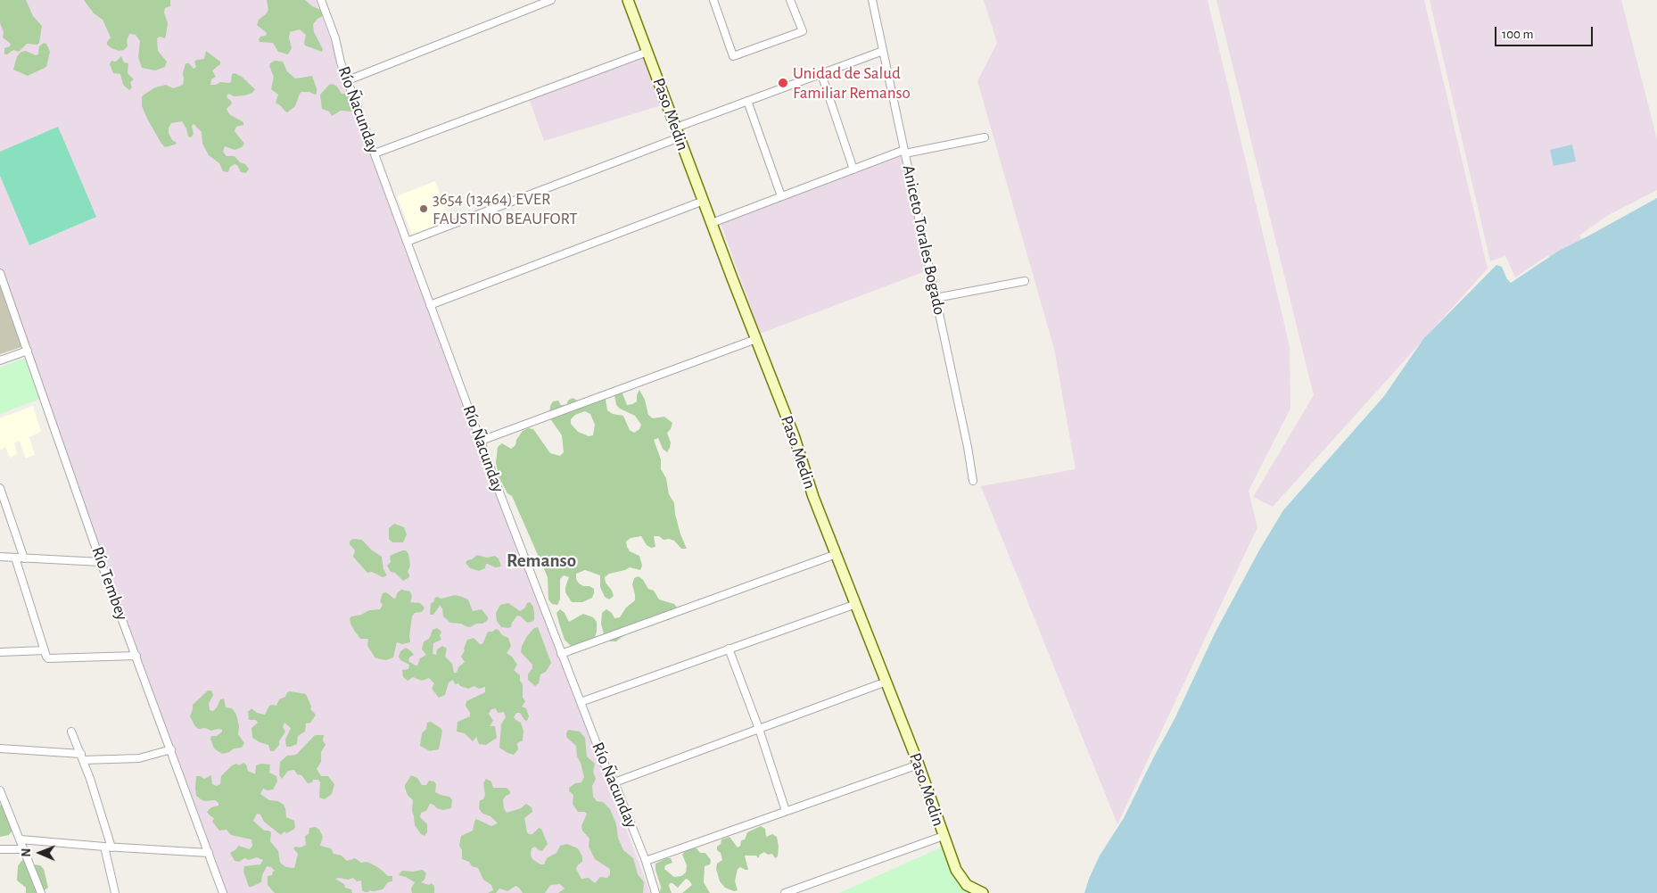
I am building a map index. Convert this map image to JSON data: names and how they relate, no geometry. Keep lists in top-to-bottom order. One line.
{"streets":{"street":["Río Ñacunday","Paso Medin","Aniceto Torales Bogado","Río Tembey"]},"districts":["Remanso"],"places":["Unidad de Salud Familiar Remanso","3654 (13464) EVER FAUSTINO BEAUFORT"],"scale_bar":"100 m","north":"left"}
